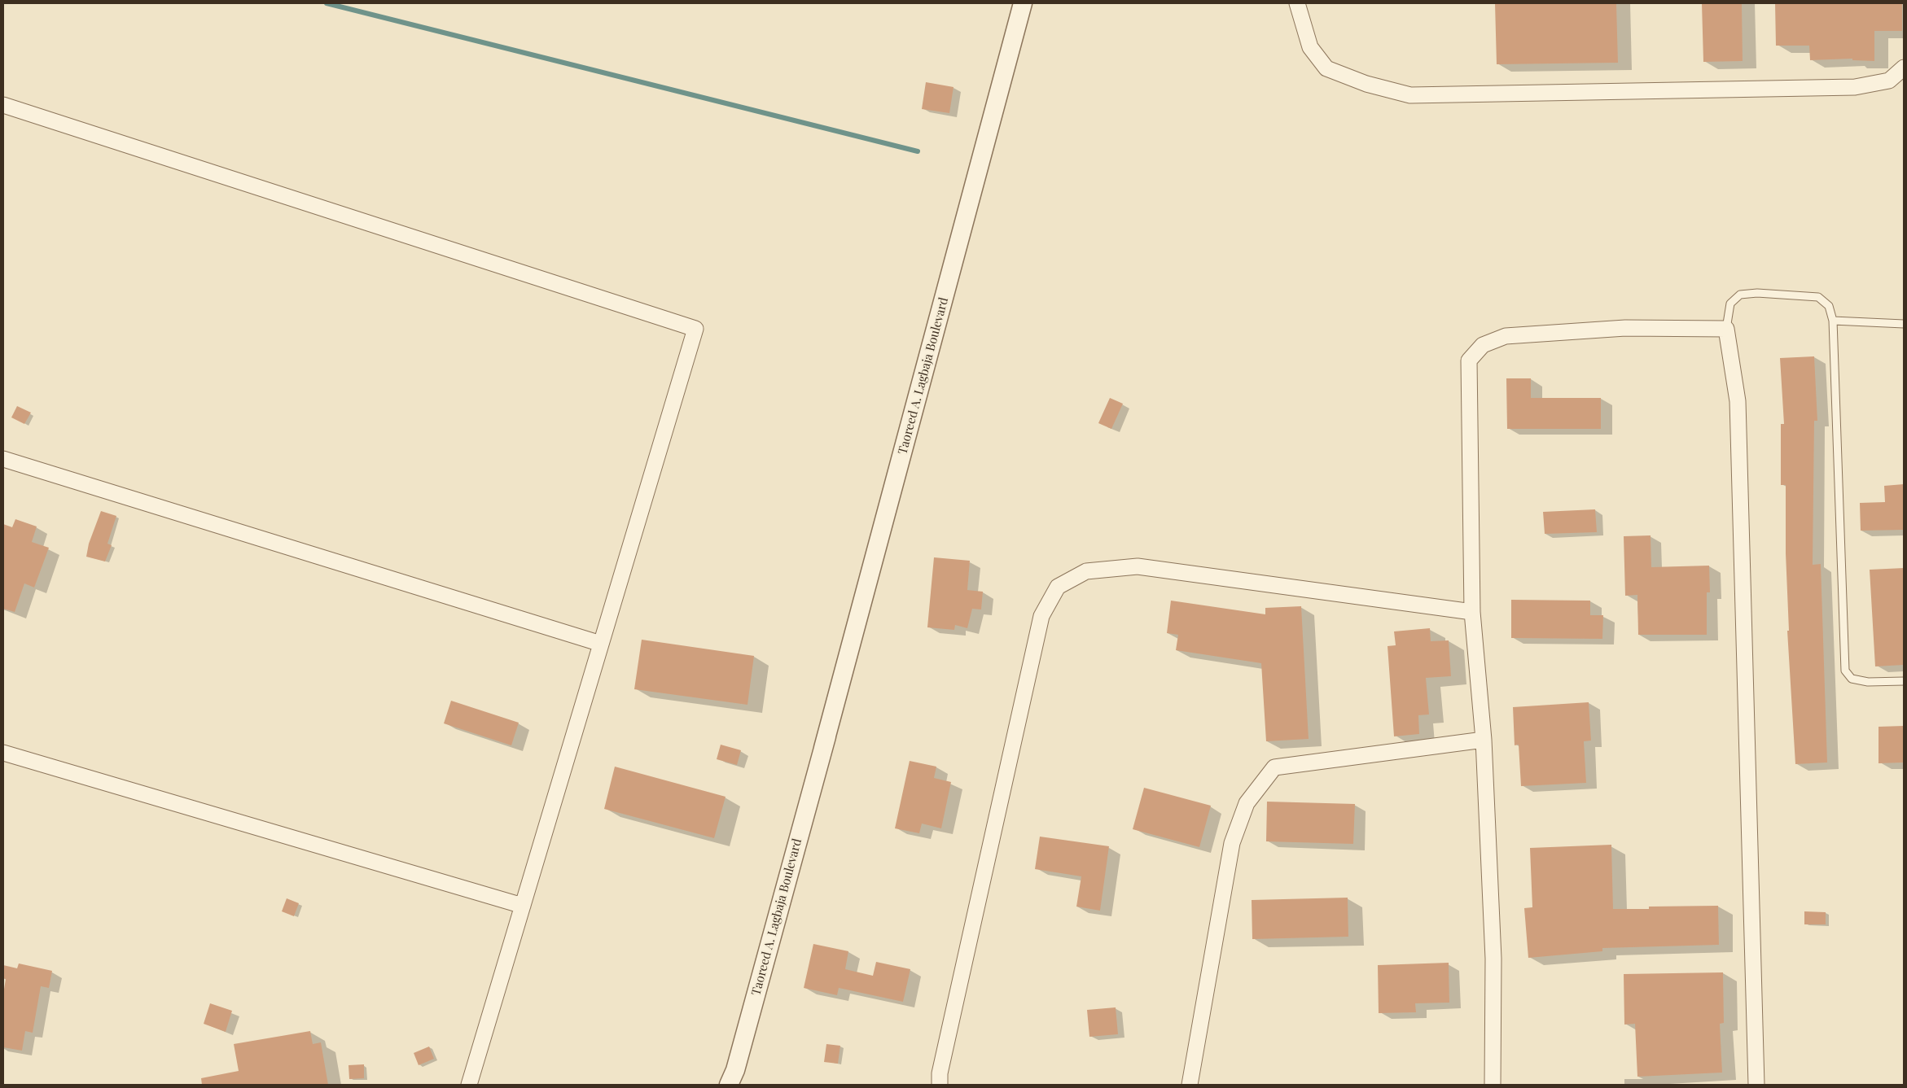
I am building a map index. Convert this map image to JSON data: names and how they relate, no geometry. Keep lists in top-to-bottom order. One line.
{"streets":{"street":["Taoreed A. Lagbaja Boulevard"]}}
